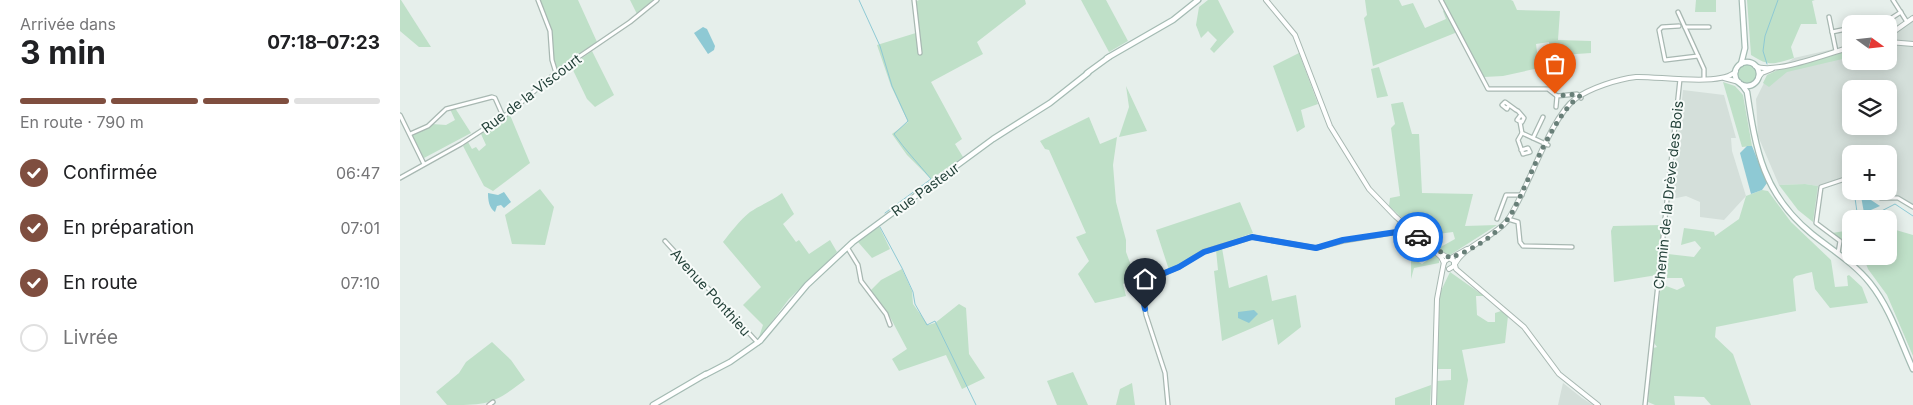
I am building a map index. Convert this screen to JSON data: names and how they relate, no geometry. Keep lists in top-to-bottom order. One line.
{"streets":{"main road":["Rue Pasteur"],"street":["Rue de la Viscourt","Chemin de la Drève des Bois","Avenue Ponthieu"]},"crossings":[["Rue Pasteur","Avenue Ponthieu"]],"north":"right","page":{"heading":["3 min","Arrivée dans","07:18–07:23"],"map_buttons":["+","−"],"bar":"En route · 790 m","list":[["Confirmée","06:47"],["En préparation","07:01"],["En route","07:10"],"Livrée"]}}
